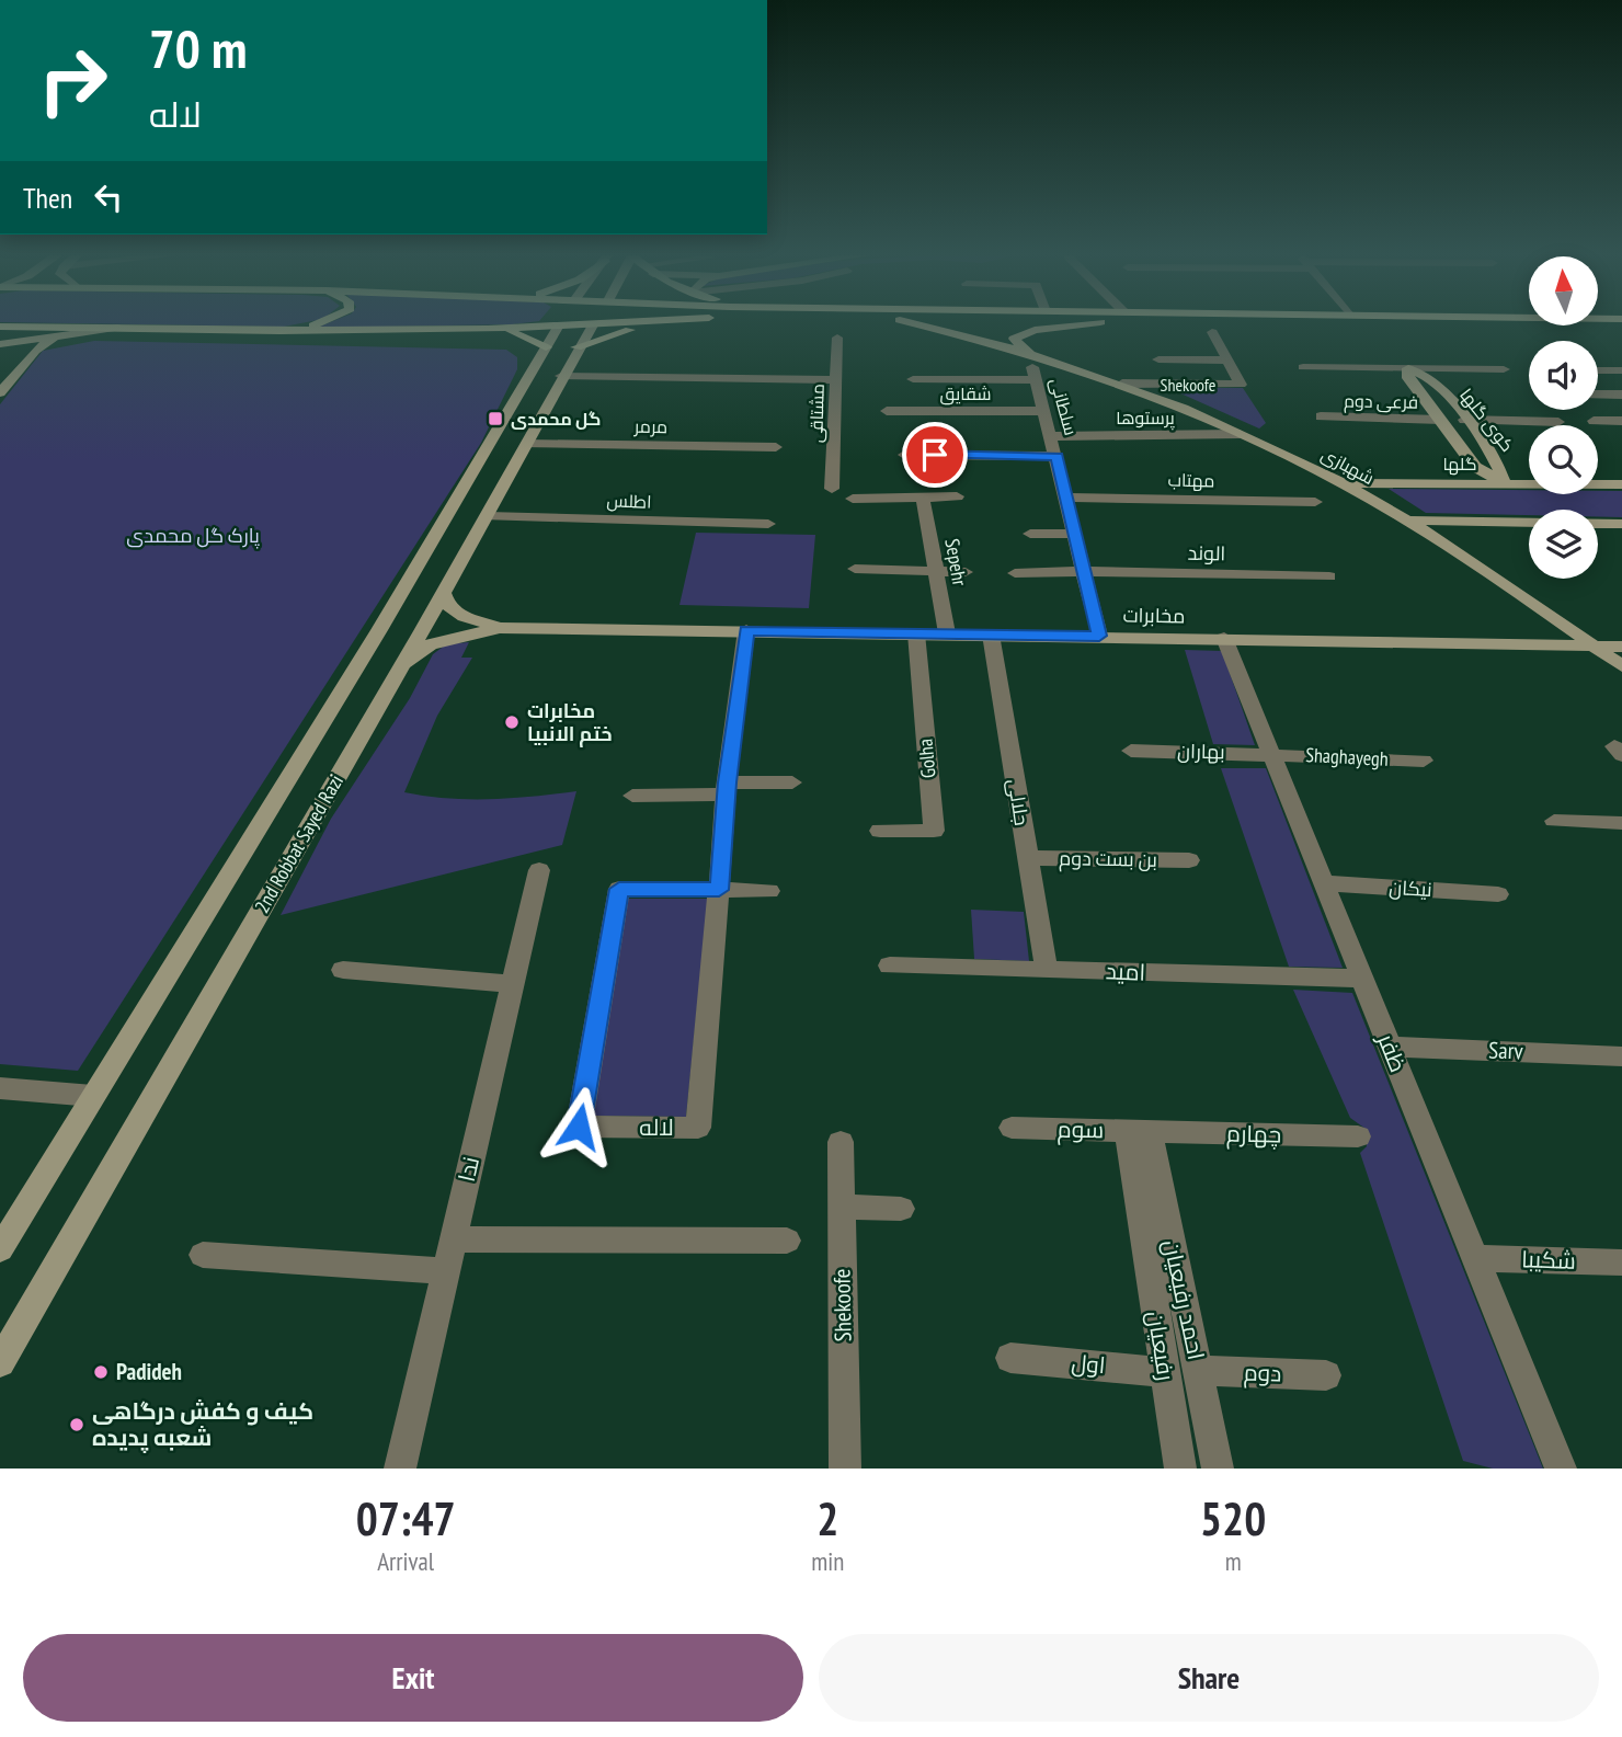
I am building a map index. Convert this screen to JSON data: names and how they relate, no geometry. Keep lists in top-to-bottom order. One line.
{"streets":{"street":["Shekoofe","شقایق","فرعی دوم","سلطانی","مشتاقی","پرستوها","کوی گلها","مرمر","گلها","شهبازی","مهتاب","اطلس","الوند","Sepehr","مخابرات","بهاران","Shaghayegh","Golha","جلالی","2nd Robbat Sayed Razi","بن بست دوم","نیکان","امید","Sarv","ظفر","لاله","سوم","چهارم","ندا","شکیبا","احمد رفیعیان","رفیعیان","اول","دوم"]},"crossings":[["Shekoofe","شهبازی"],["شقایق","سلطانی"],["فرعی دوم","کوی گلها"],["سلطانی","پرستوها"],["سلطانی","شهبازی"],["سلطانی","مهتاب"],["سلطانی","الوند"],["سلطانی","مخابرات"],["پرستوها","شهبازی"],["کوی گلها","گلها"],["مرمر","2nd Robbat Sayed Razi"],["گلها","شهبازی"],["شهبازی","مخابرات"],["اطلس","2nd Robbat Sayed Razi"],["Sepehr","مخابرات"],["مخابرات","Golha"],["مخابرات","جلالی"],["مخابرات","ظفر"],["بهاران","Shaghayegh"],["بهاران","ظفر"],["Shaghayegh","ظفر"],["جلالی","بن بست دوم"],["جلالی","امید"],["نیکان","ظفر"],["امید","ظفر"],["Sarv","ظفر"],["ظفر","شکیبا"],["سوم","چهارم"],["سوم","احمد رفیعیان"],["سوم","رفیعیان"],["چهارم","احمد رفیعیان"],["چهارم","رفیعیان"],["احمد رفیعیان","رفیعیان"],["احمد رفیعیان","دوم"],["رفیعیان","اول"]],"parks":["پارک گل محمدی"],"places":{"transit":["گل محمدی"],"other":["مخابرات ختم الانبیا","Padideh","کیف و کفش درگاهی شعبه پدیده"]},"north":"top","page":{"turn":["70 m","لاله"],"then":"Then","eta":["07:47","Arrival","2","min","520","m"],"buttons":["Exit","Share"]}}
